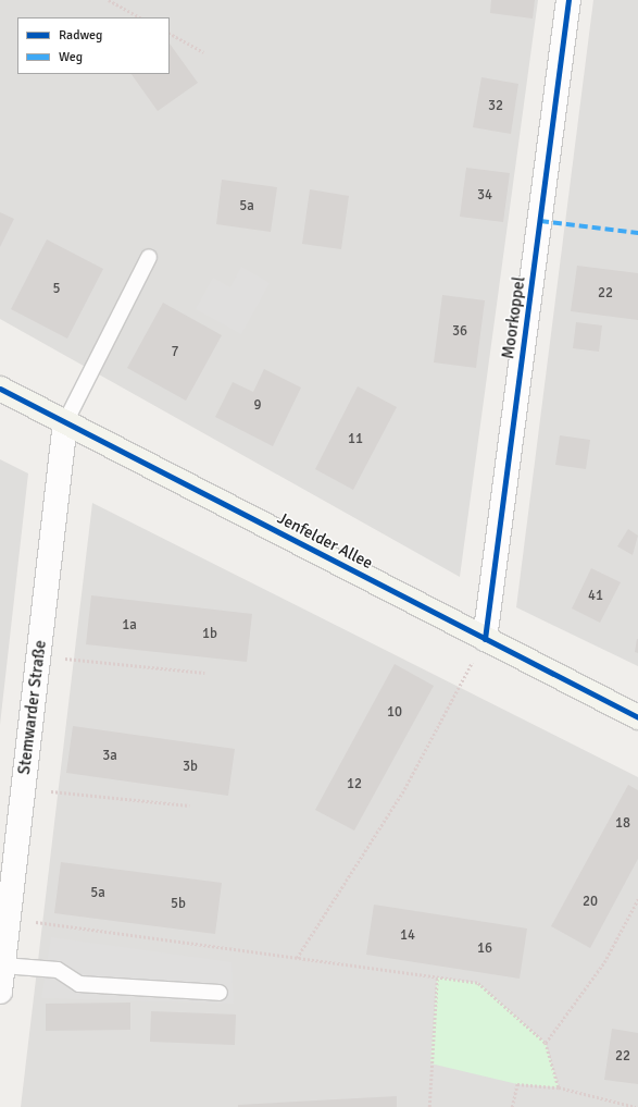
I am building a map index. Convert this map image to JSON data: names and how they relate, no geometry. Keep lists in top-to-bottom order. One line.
{"streets":{"main road":["Jenfelder Allee"],"street":["Moorkoppel","Stemwarder Straße"]},"crossings":[["Moorkoppel","Jenfelder Allee"],["Jenfelder Allee","Stemwarder Straße"]],"house_numbers":["32","34","5a","5","22","36","7","9","11","41","1a","1b","10","3a","3b","12","18","5a","20","5b","14","16","22"],"legend":["Radweg","Weg"]}
